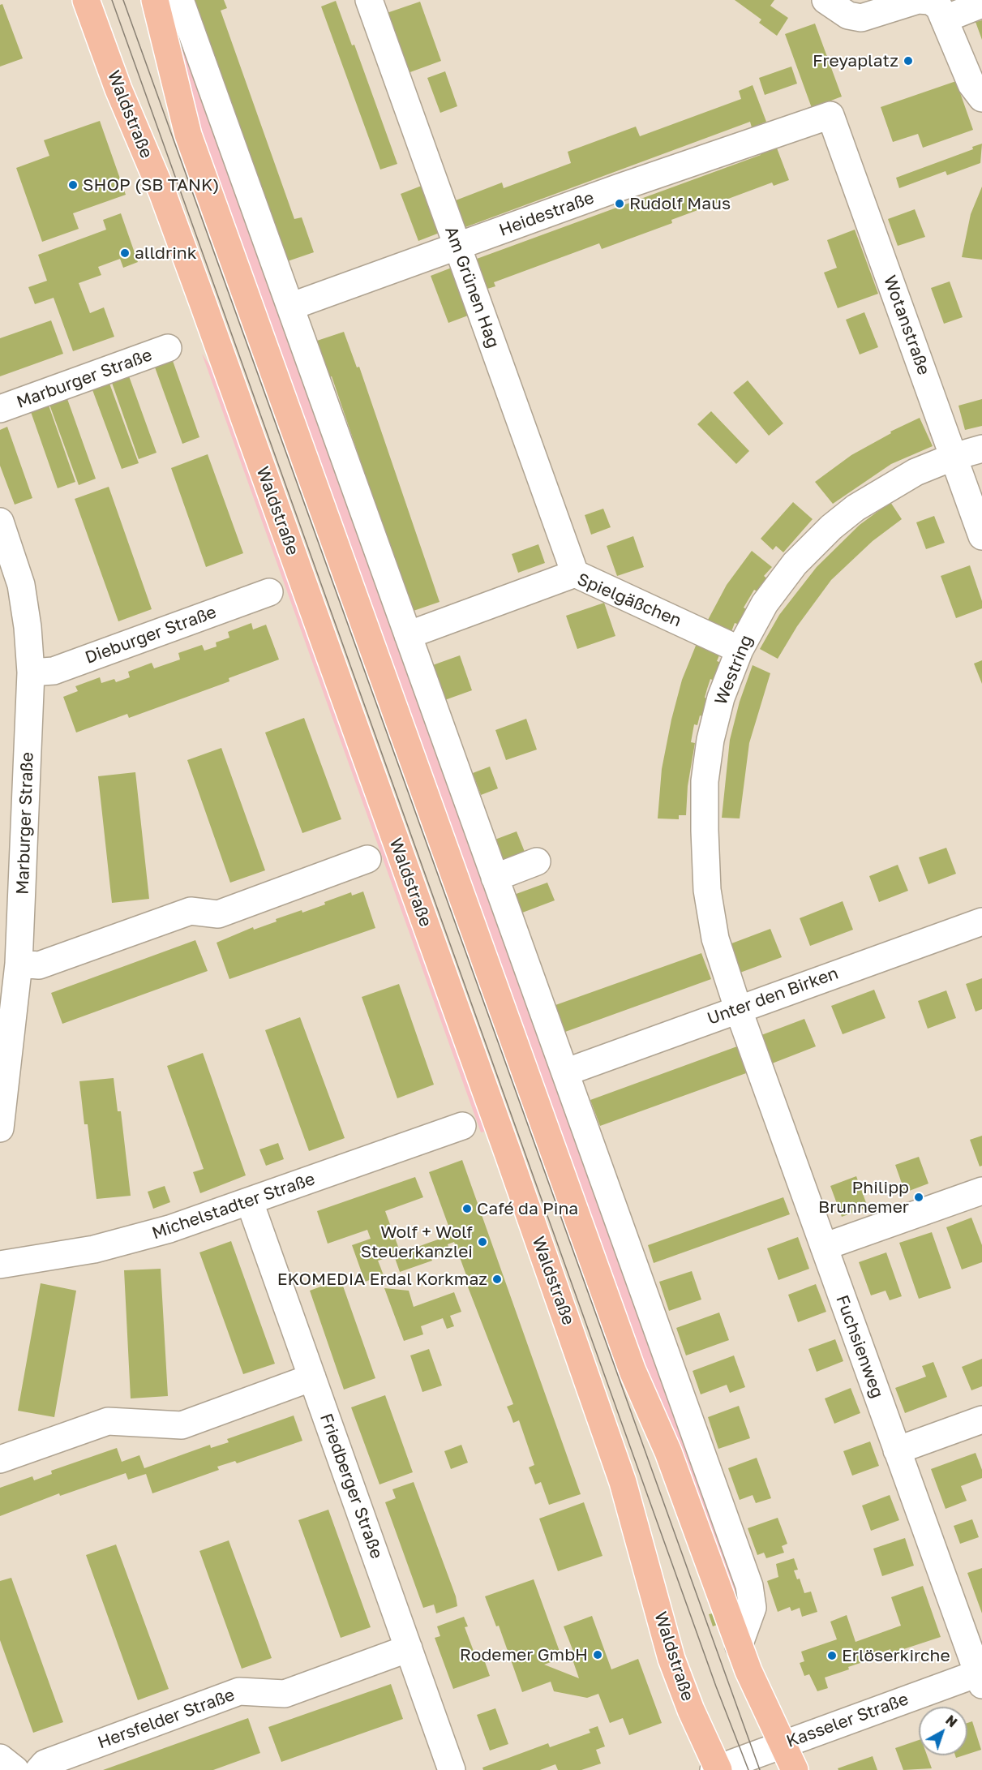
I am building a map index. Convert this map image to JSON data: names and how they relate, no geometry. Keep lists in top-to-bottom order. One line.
{"streets":{"main road":["Waldstraße"],"street":["Heidestraße","Am Grünen Hag","Wotanstraße","Marburger Straße","Spielgäßchen","Dieburger Straße","Westring","Unter den Birken","Michelstadter Straße","Fuchsienweg","Friedberger Straße","Hersfelder Straße","Kasseler Straße"]},"crossings":[["Waldstraße","Kasseler Straße"],["Heidestraße","Am Grünen Hag"],["Heidestraße","Wotanstraße"],["Am Grünen Hag","Spielgäßchen"],["Wotanstraße","Westring"],["Marburger Straße","Dieburger Straße"],["Spielgäßchen","Westring"],["Westring","Unter den Birken"],["Westring","Fuchsienweg"],["Unter den Birken","Fuchsienweg"],["Michelstadter Straße","Friedberger Straße"],["Fuchsienweg","Kasseler Straße"],["Friedberger Straße","Hersfelder Straße"]],"places":["Freyaplatz","SHOP (SB TANK)","Rudolf Maus","alldrink","Philipp Brunnemer","Café da Pina","Wolf + Wolf Steuerkanzlei","EKOMEDIA Erdal Korkmaz","Rodemer GmbH","Erlöserkirche"],"north":"top right"}
